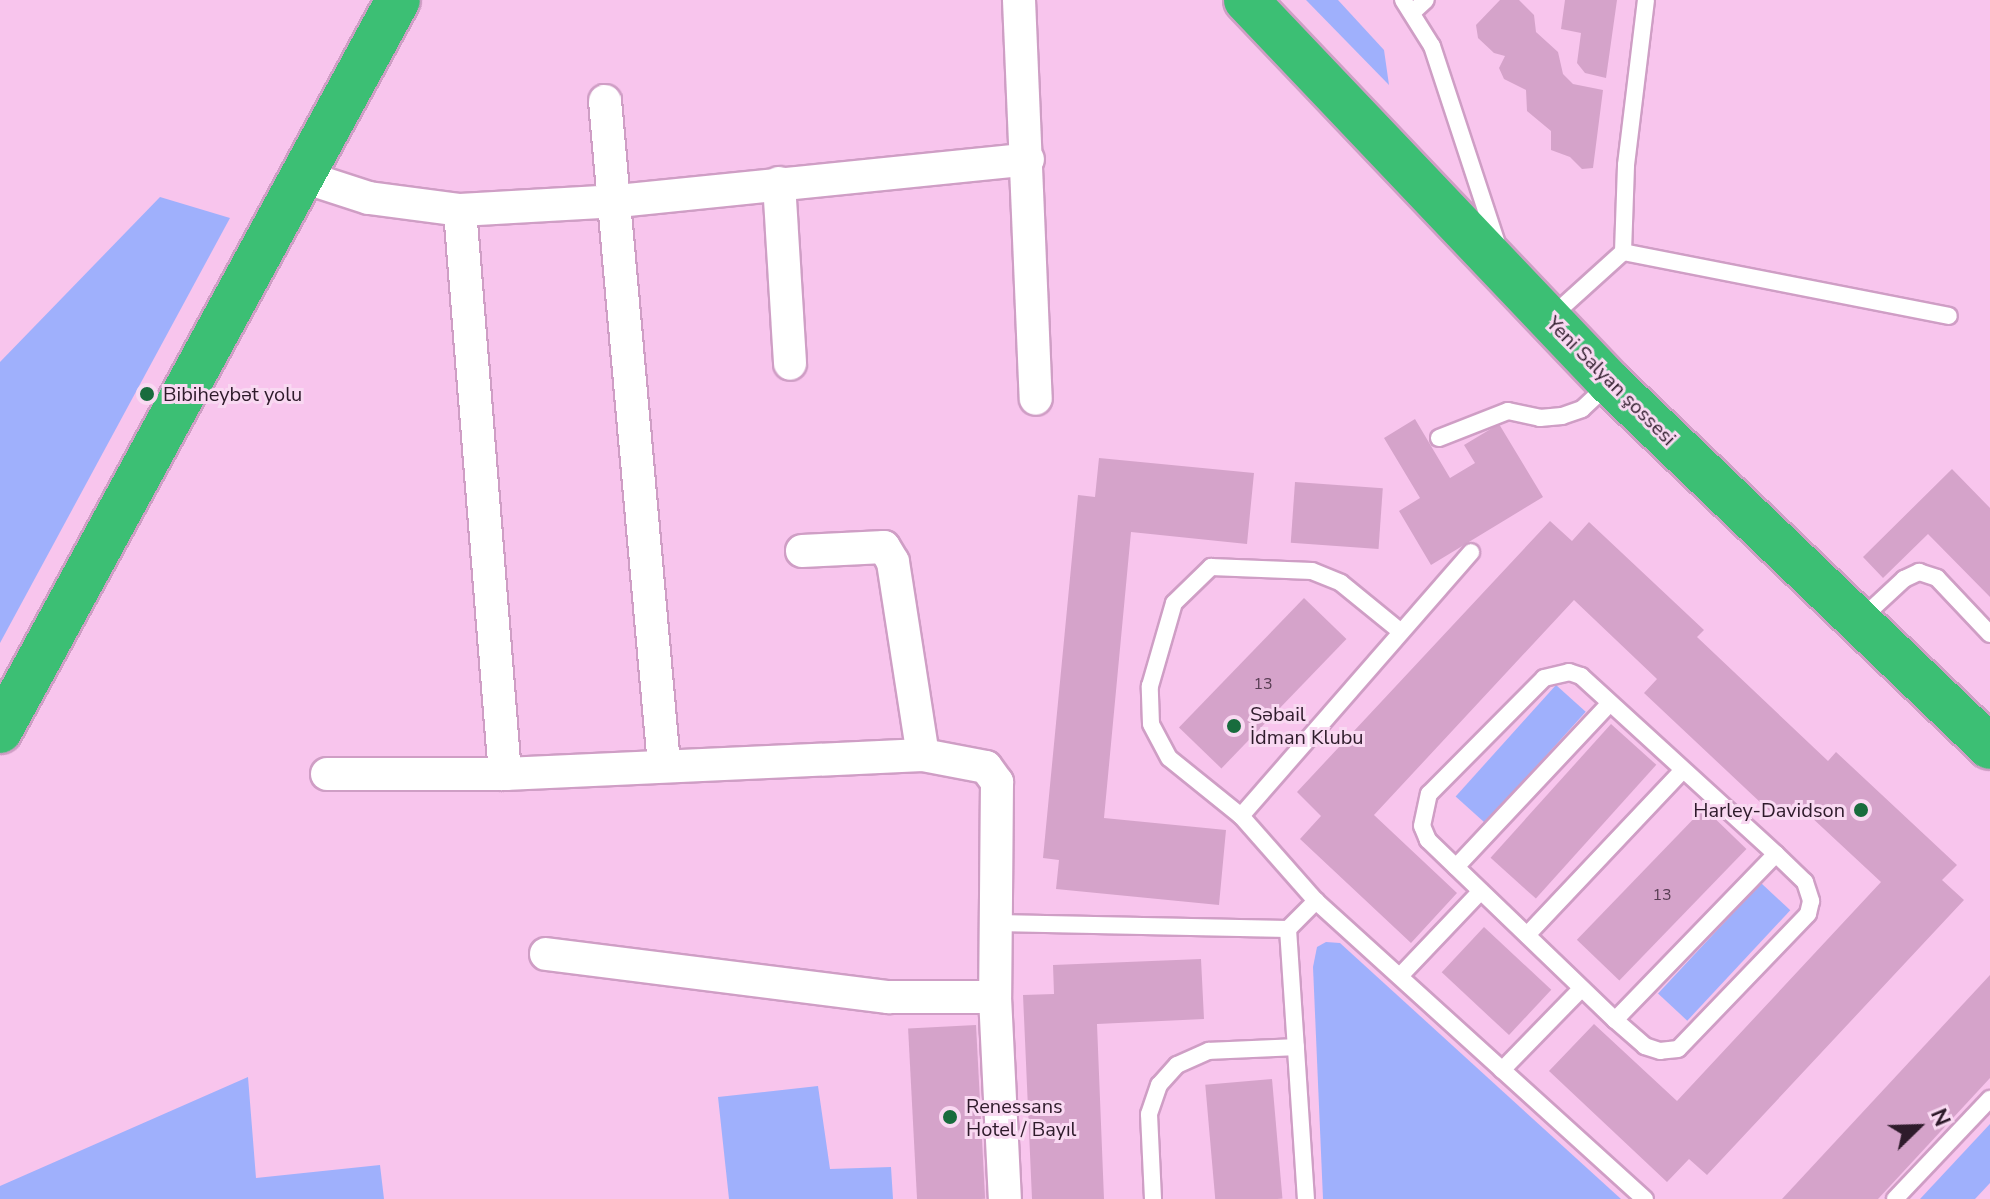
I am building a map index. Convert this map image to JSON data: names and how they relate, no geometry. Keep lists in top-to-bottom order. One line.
{"streets":{"highway":["Yeni Salyan şossesi"]},"places":["Bibiheybət yolu","Səbail İdman Klubu","Harley-Davidson","Renessans Hotel / Bayıl"],"house_numbers":["13","13"],"north":"top right"}
